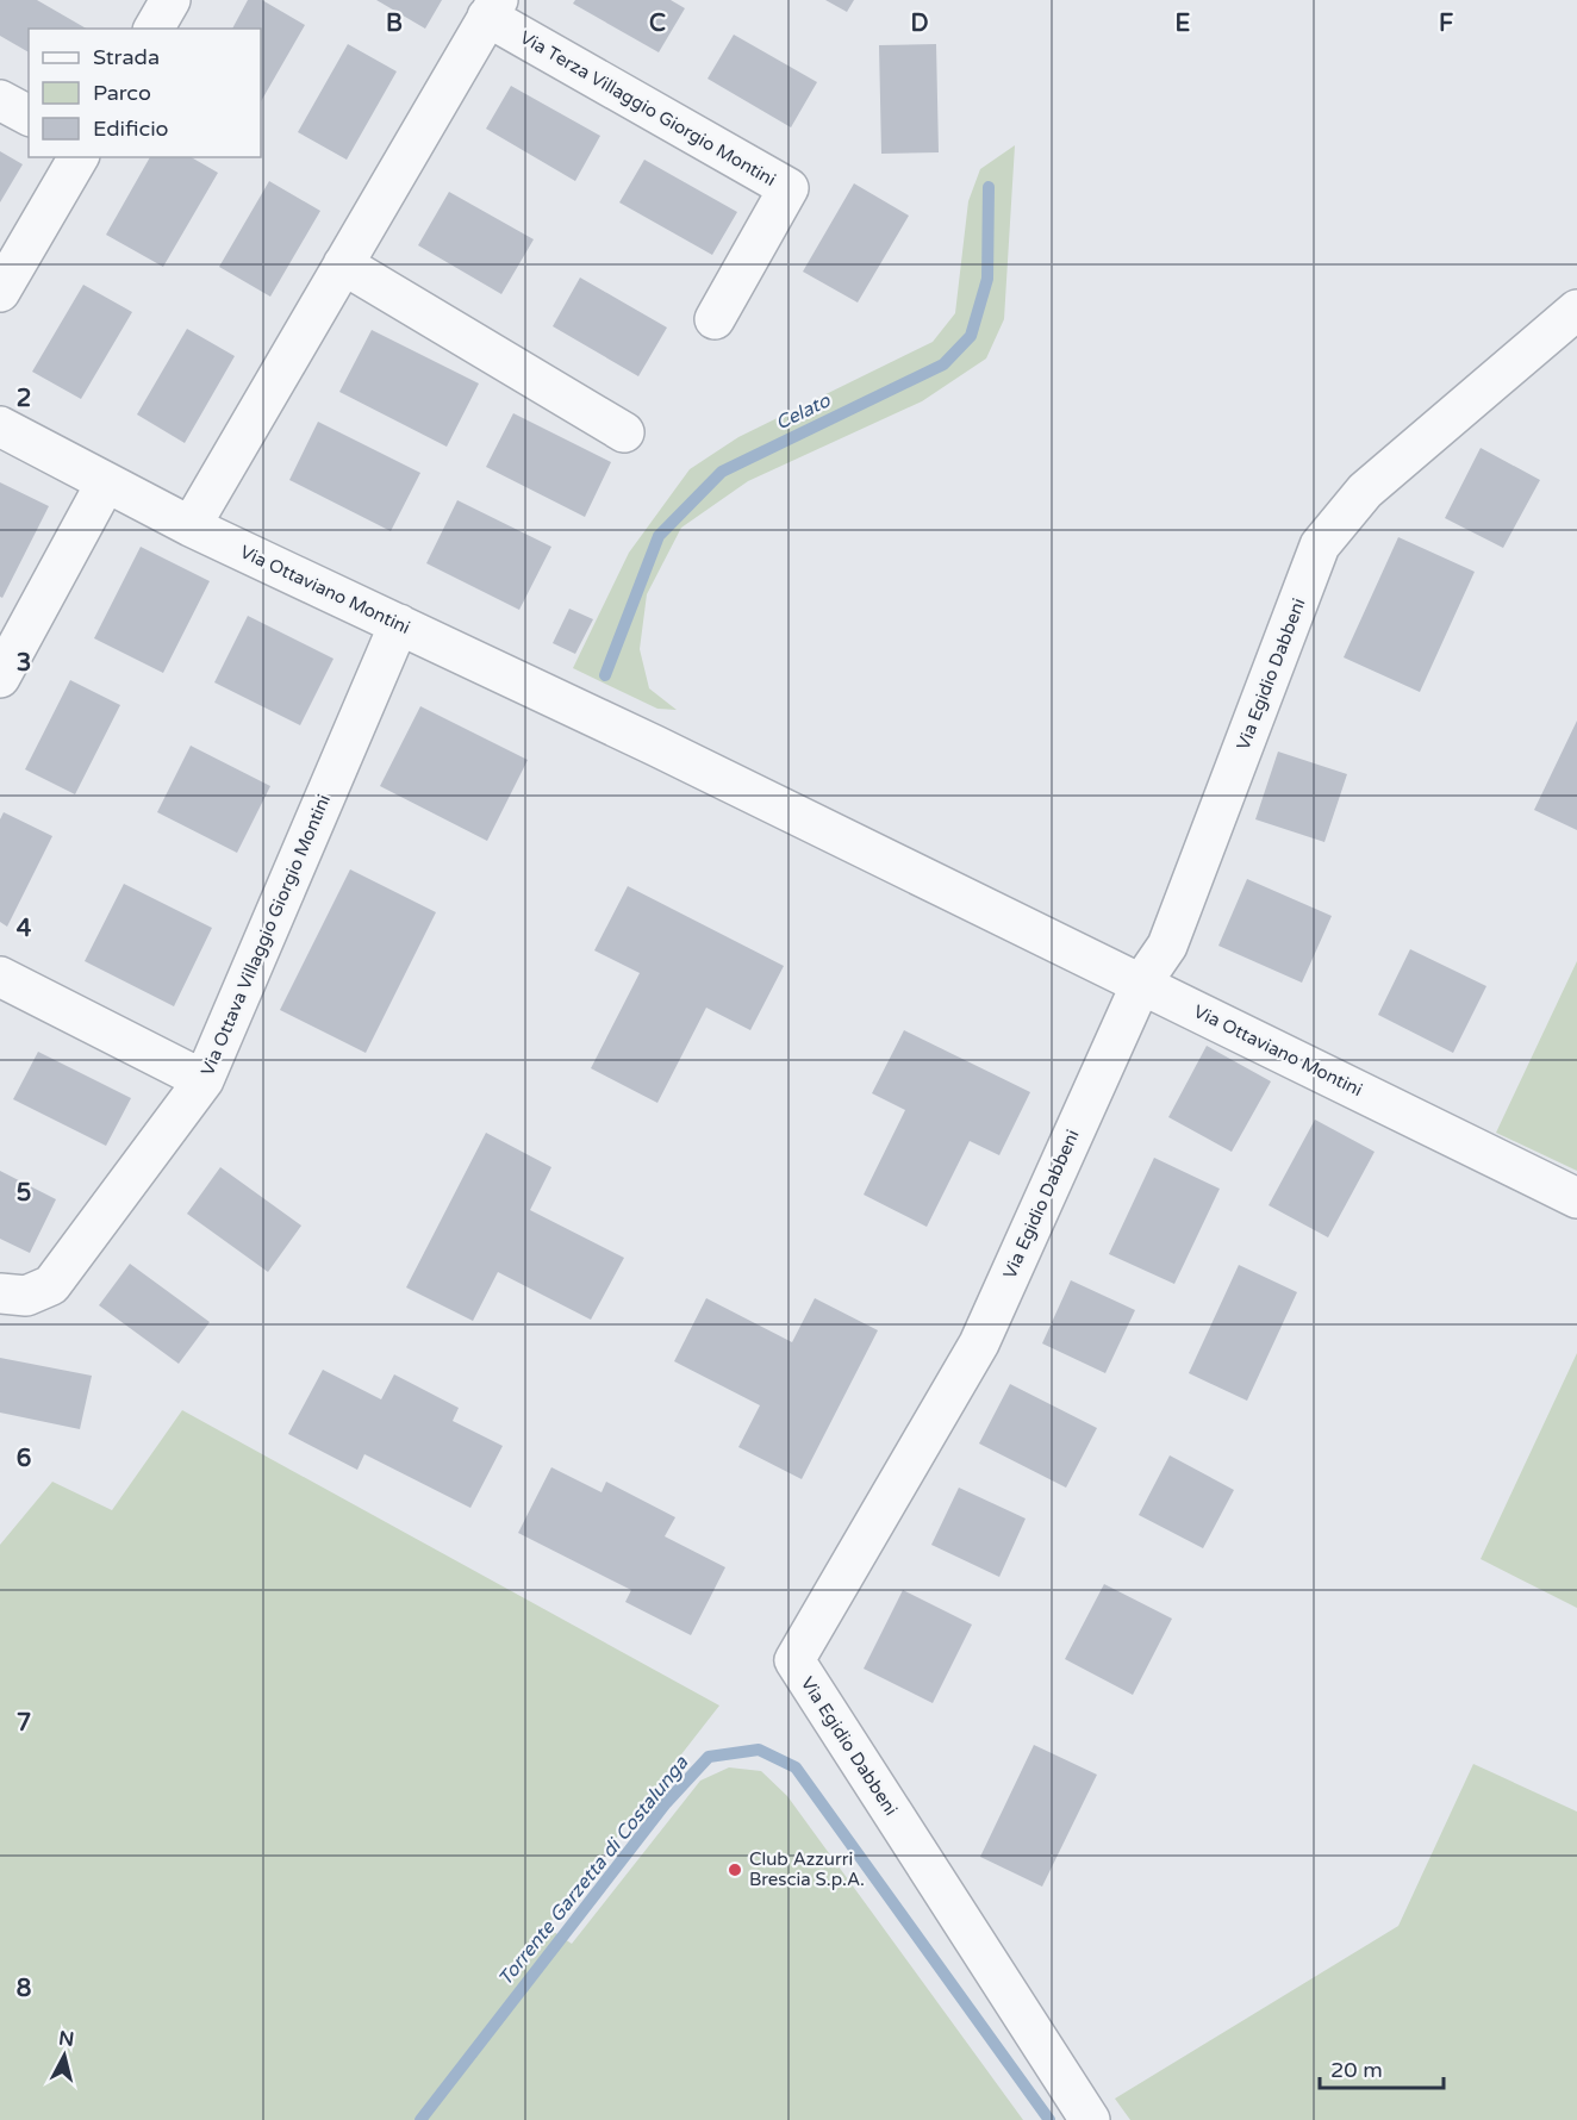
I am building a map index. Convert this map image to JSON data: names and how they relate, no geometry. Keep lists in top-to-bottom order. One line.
{"streets":{"street":["Via Terza Villaggio Giorgio Montini","Via Ottaviano Montini","Via Egidio Dabbeni","Via Ottava Villaggio Giorgio Montini"]},"crossings":[["Via Terza Villaggio Giorgio Montini","Via Ottaviano Montini"],["Via Ottaviano Montini","Via Egidio Dabbeni"],["Via Ottaviano Montini","Via Ottava Villaggio Giorgio Montini"]],"water":["Celato","Torrente Garzetta di Costalunga"],"places":["Club Azzurri Brescia S.p.A."],"legend":["Strada","Parco","Edificio"],"scale_bar":"20 m","north":"top","grid":{"columns":["B","C","D","E","F"],"rows":["2","3","4","5","6","7","8"]}}
